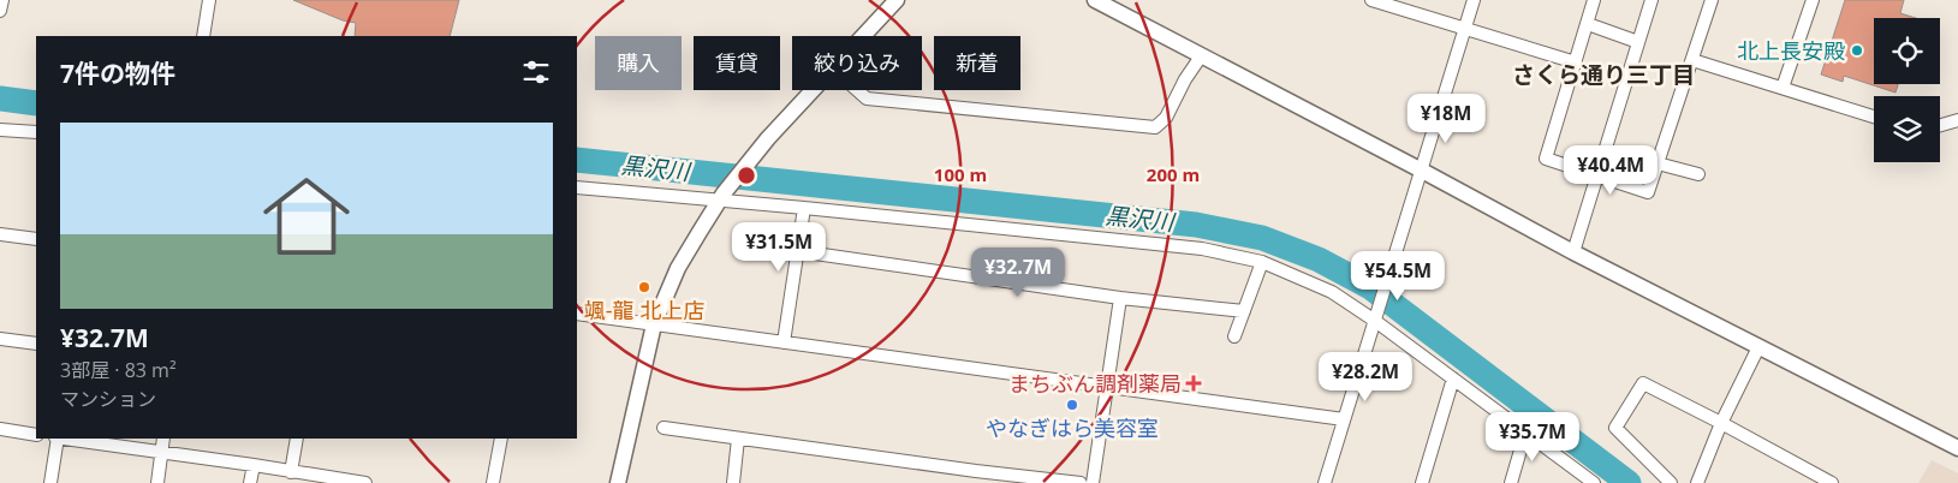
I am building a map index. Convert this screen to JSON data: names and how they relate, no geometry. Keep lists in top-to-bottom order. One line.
{"districts":["さくら通り三丁目"],"water":["黒沢川"],"places":{"other":["北上長安殿","颯-龍 北上店","やなぎはら美容室"],"health":["まちぶん調剤薬局"]},"page":{"chip":["購入","賃貸","絞り込み","新着"],"heading":"7件の物件","price":["¥18M","¥40.4M","¥31.5M","¥32.7M","¥54.5M","¥28.2M","¥35.7M"],"list":[{"name":"¥32.7M","note":"3部屋 · 83 m² · マンション"}]},"rings":["100 m","200 m"]}
